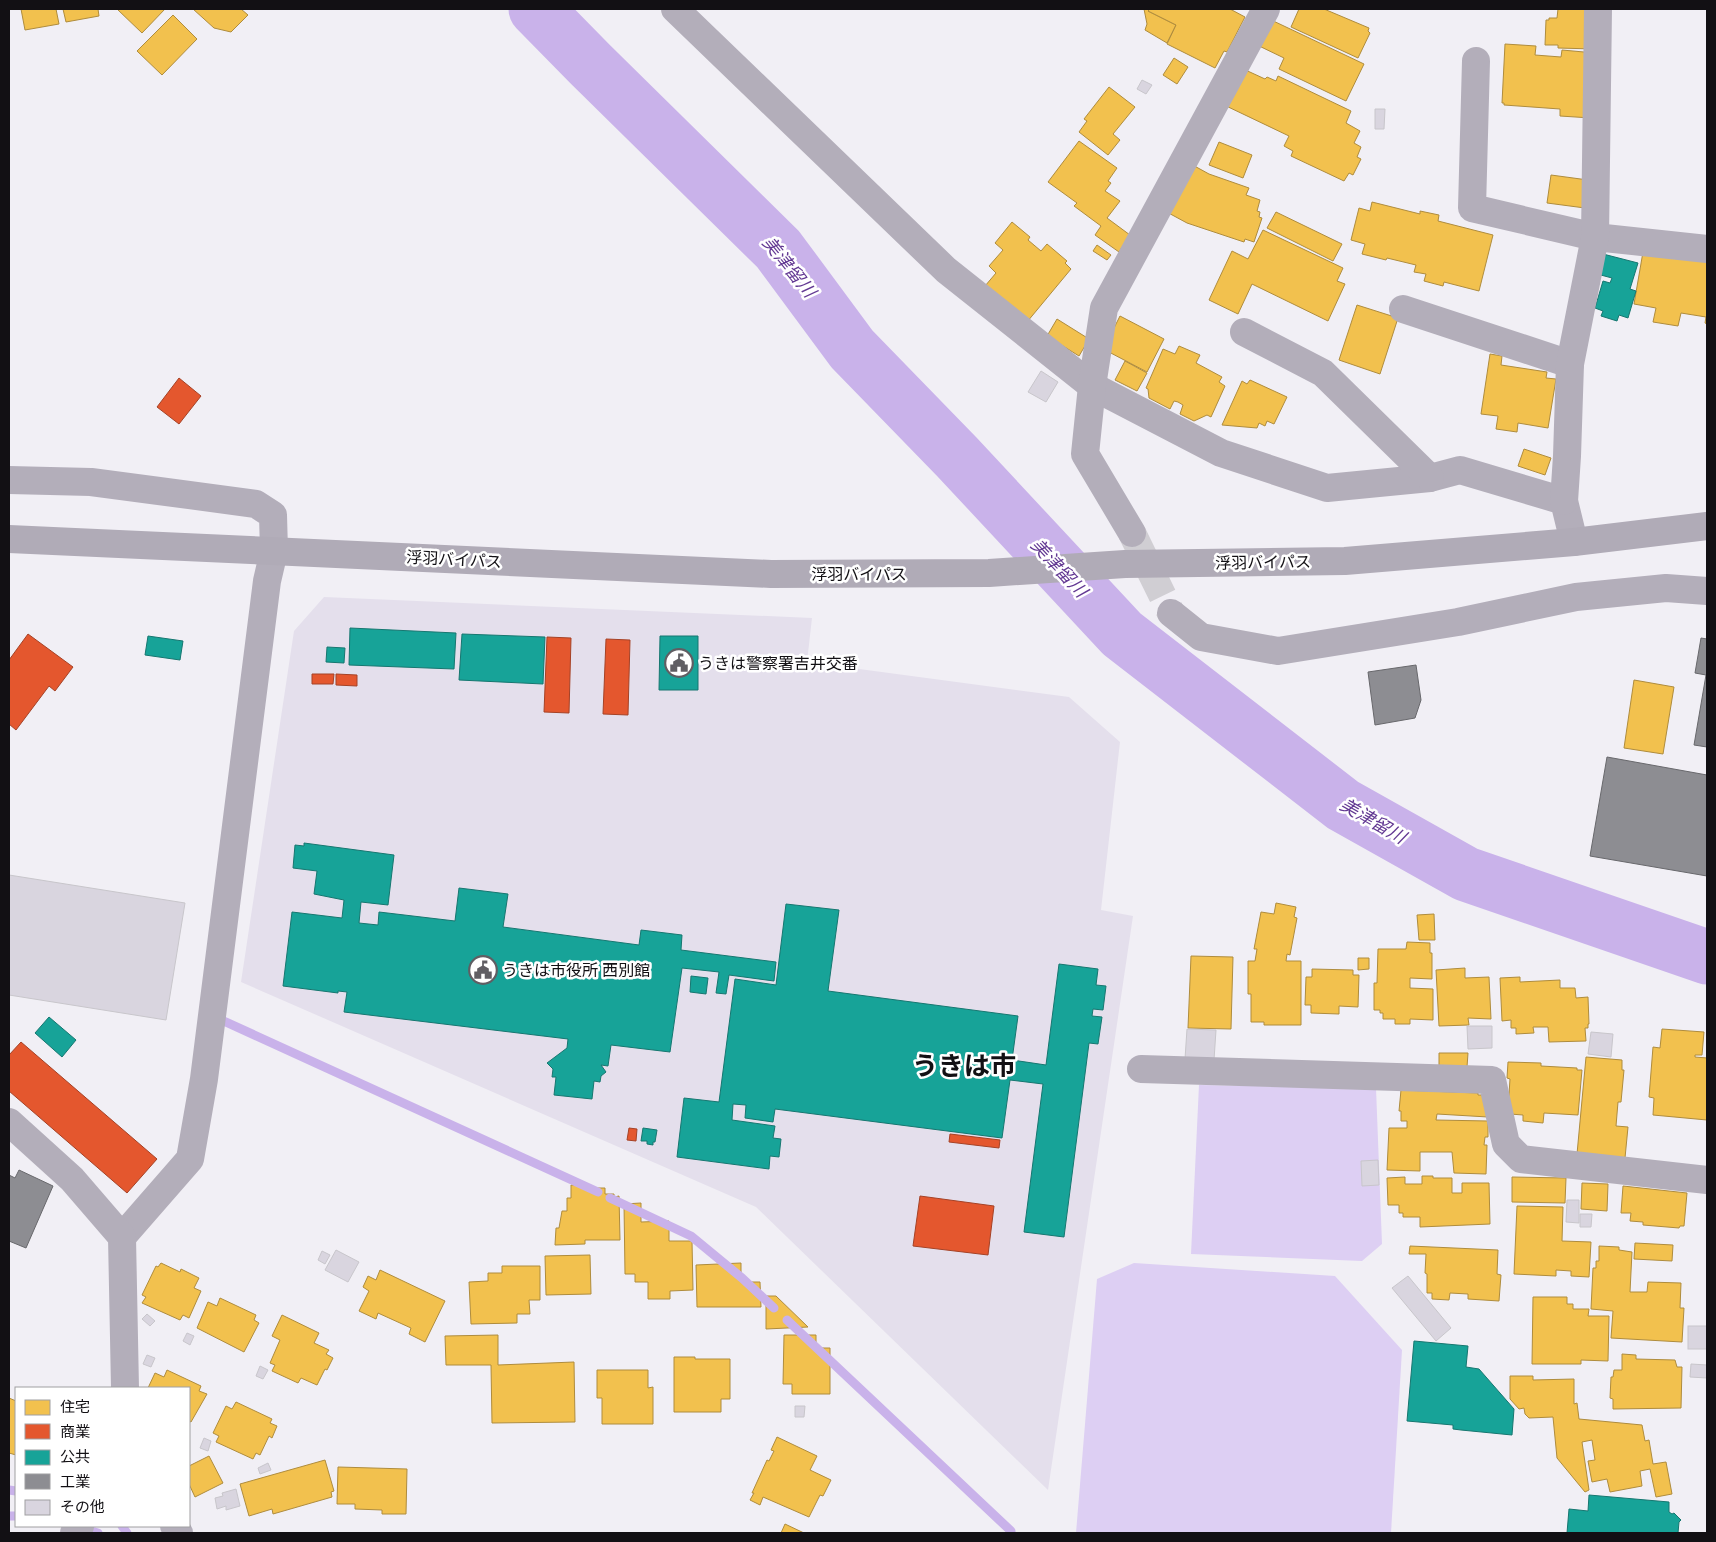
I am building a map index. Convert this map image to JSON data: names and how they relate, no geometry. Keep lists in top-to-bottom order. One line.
{"streets":{"highway":["浮羽バイパス"]},"districts":["うきは市"],"water":["美津留川"],"places":{"public building":["うきは警察署吉井交番","うきは市役所 西別館"]},"legend":["住宅","商業","公共","工業","その他"]}
